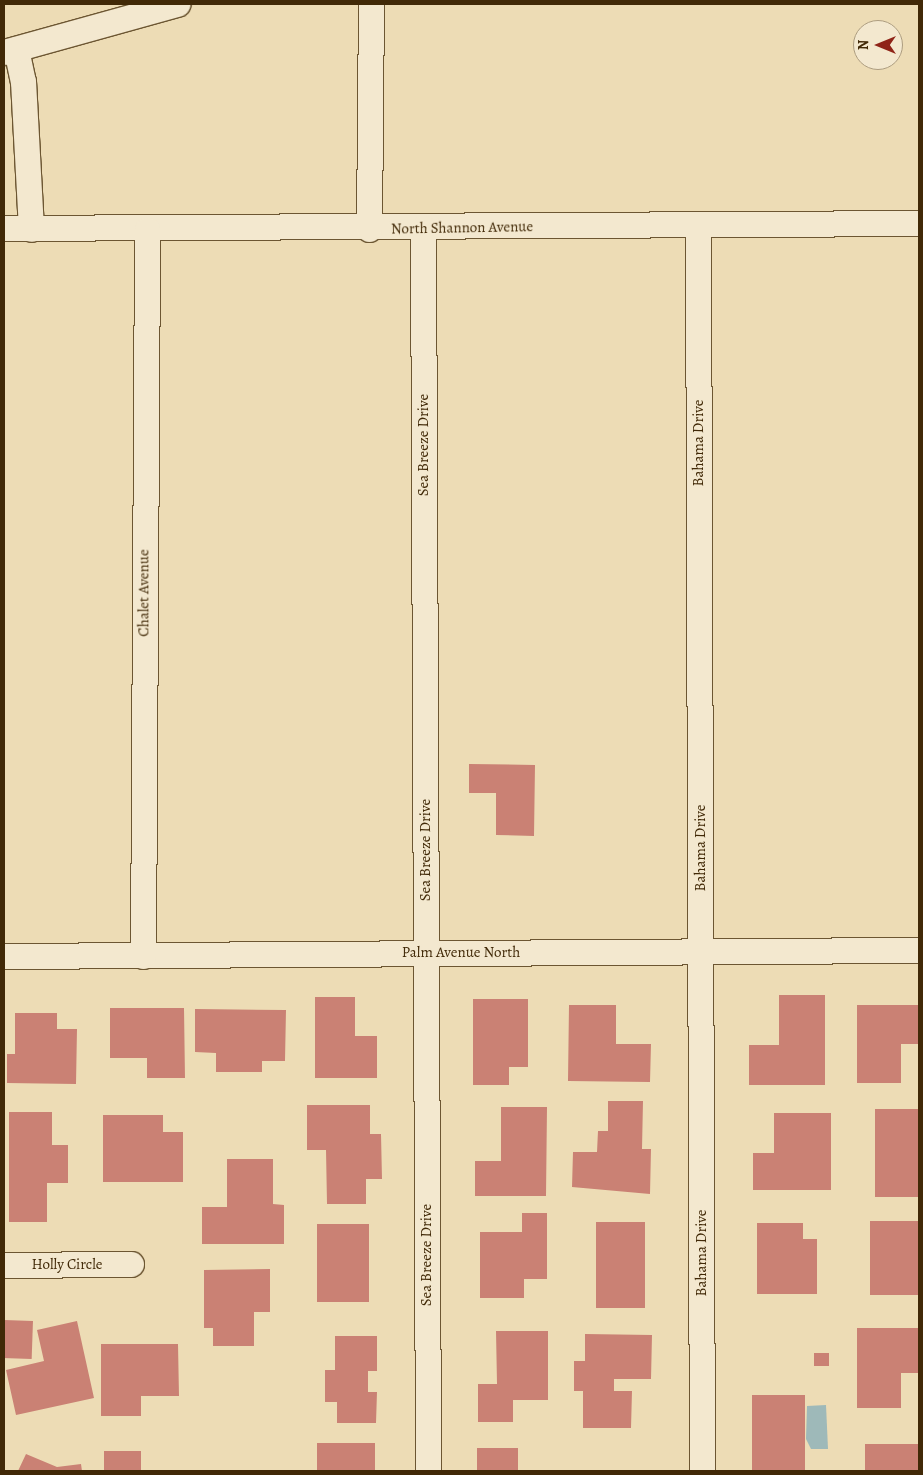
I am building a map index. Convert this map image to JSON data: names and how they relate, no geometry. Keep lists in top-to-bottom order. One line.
{"streets":{"street":["North Shannon Avenue","Bahama Drive","Sea Breeze Drive","Chalet Avenue","Palm Avenue North","Holly Circle"]},"crossings":[["North Shannon Avenue","Bahama Drive"],["North Shannon Avenue","Sea Breeze Drive"],["North Shannon Avenue","Chalet Avenue"],["Bahama Drive","Palm Avenue North"],["Sea Breeze Drive","Palm Avenue North"],["Chalet Avenue","Palm Avenue North"]],"north":"left"}
